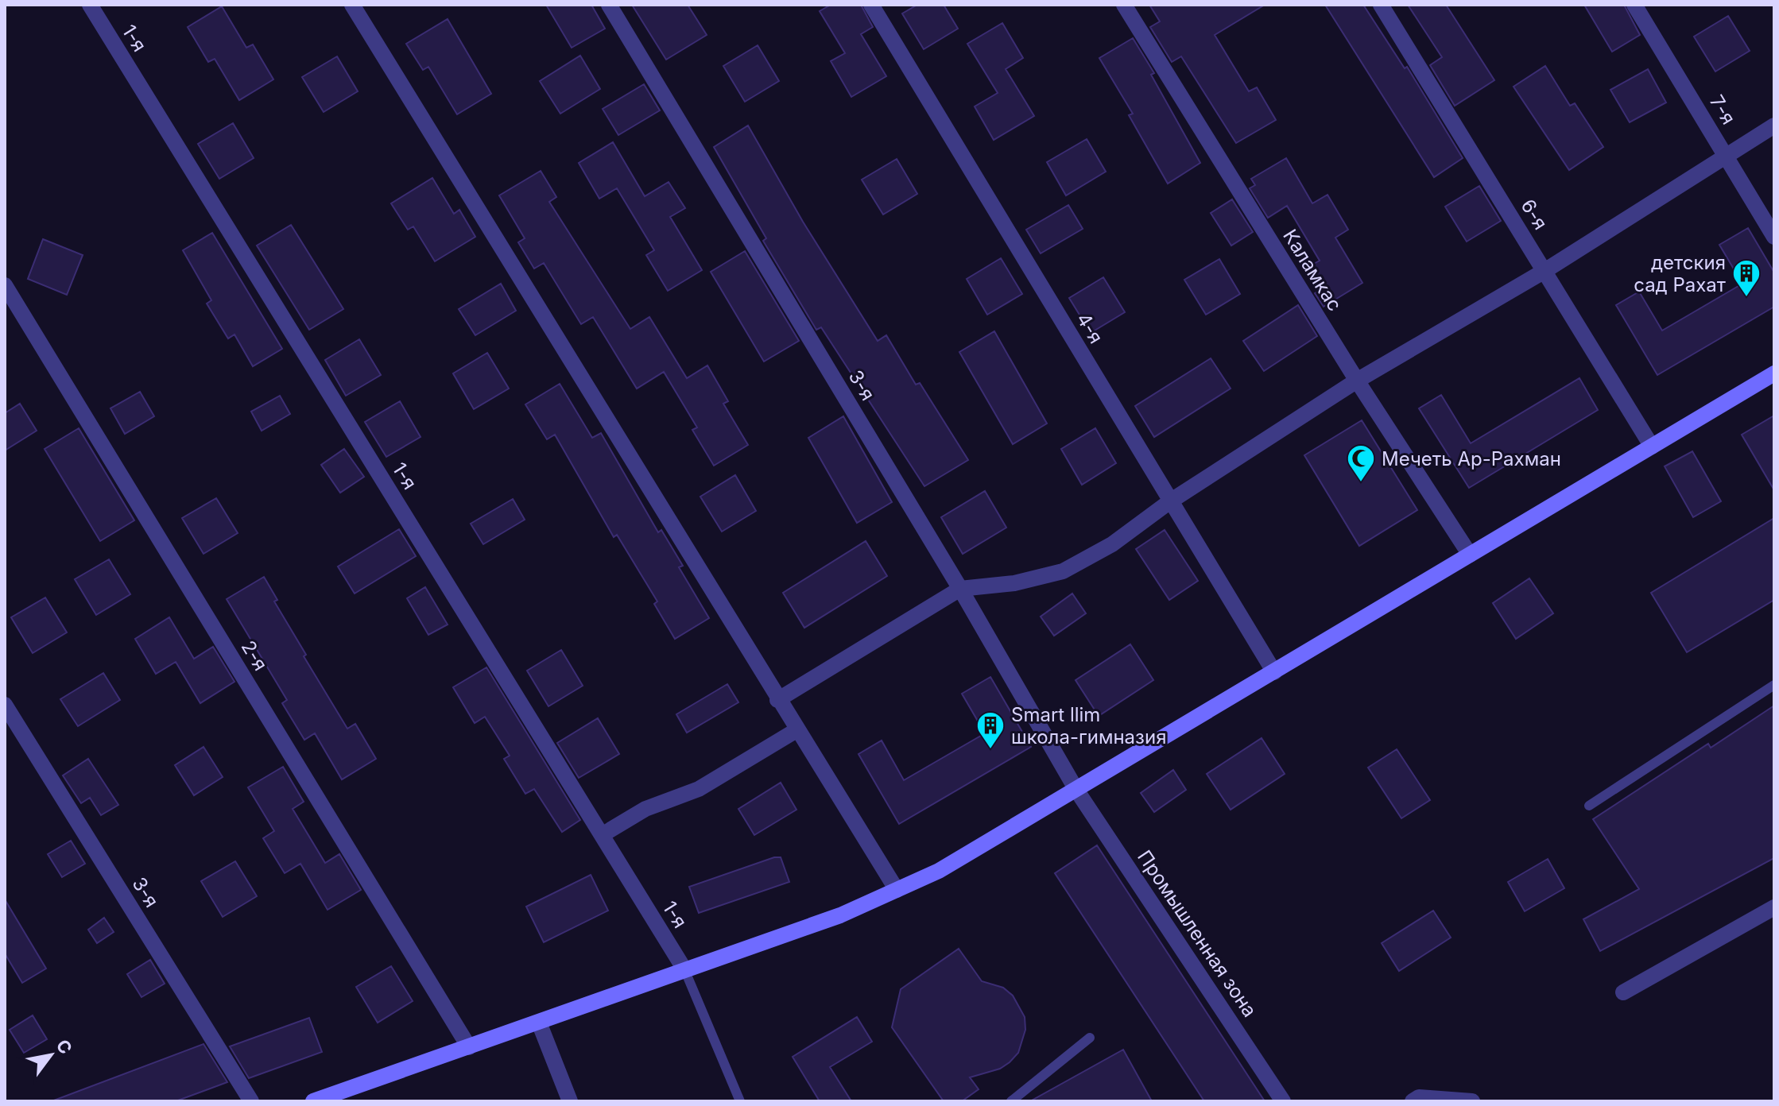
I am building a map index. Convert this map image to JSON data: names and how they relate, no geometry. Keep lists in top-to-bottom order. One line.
{"streets":{"street":["1-я","7-я","6-я","Каламкас","4-я","3-я","2-я","Промышленная зона"]},"crossings":[["3-я","Промышленная зона"]],"places":{"building":["детския сад Рахат","Smart llim школа-гимназия"],"mosque":["Мечеть Ар-Рахман"]},"north":"top right"}
